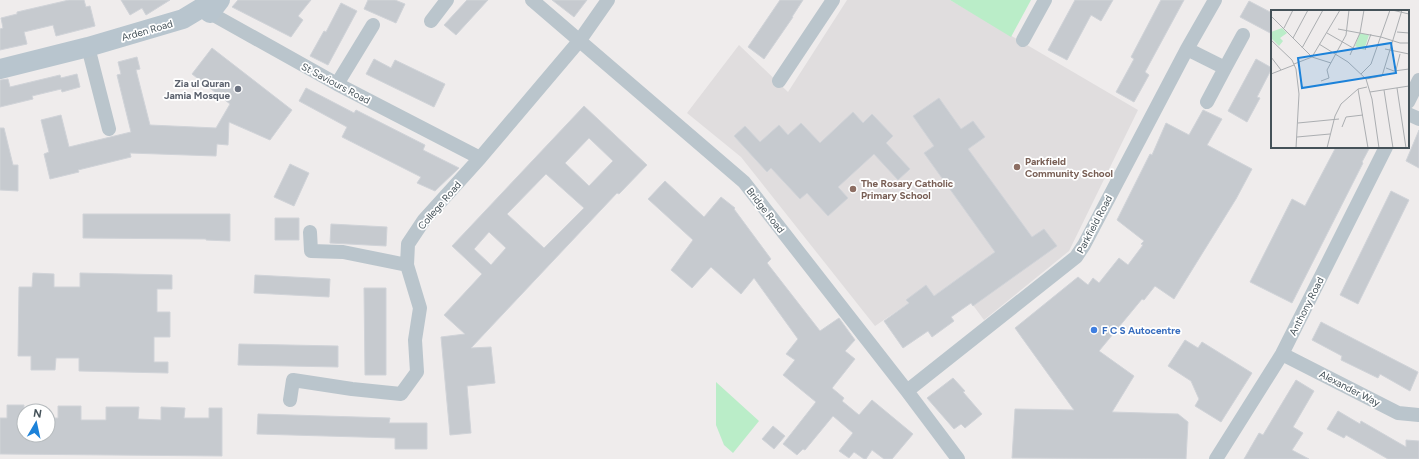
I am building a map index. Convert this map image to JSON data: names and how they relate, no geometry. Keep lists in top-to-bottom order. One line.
{"streets":{"main road":["Arden Road"],"street":["St Saviours Road","College Road","Bridge Road","Parkfield Road","Anthony Road","Alexander Way"]},"crossings":[["Arden Road","St Saviours Road"],["St Saviours Road","College Road"],["College Road","Bridge Road"],["Bridge Road","Parkfield Road"],["Anthony Road","Alexander Way"]],"places":["Zia ul Quran Jamia Mosque","Parkfield Community School","The Rosary Catholic Primary School","F C S Autocentre"],"north":"top"}
